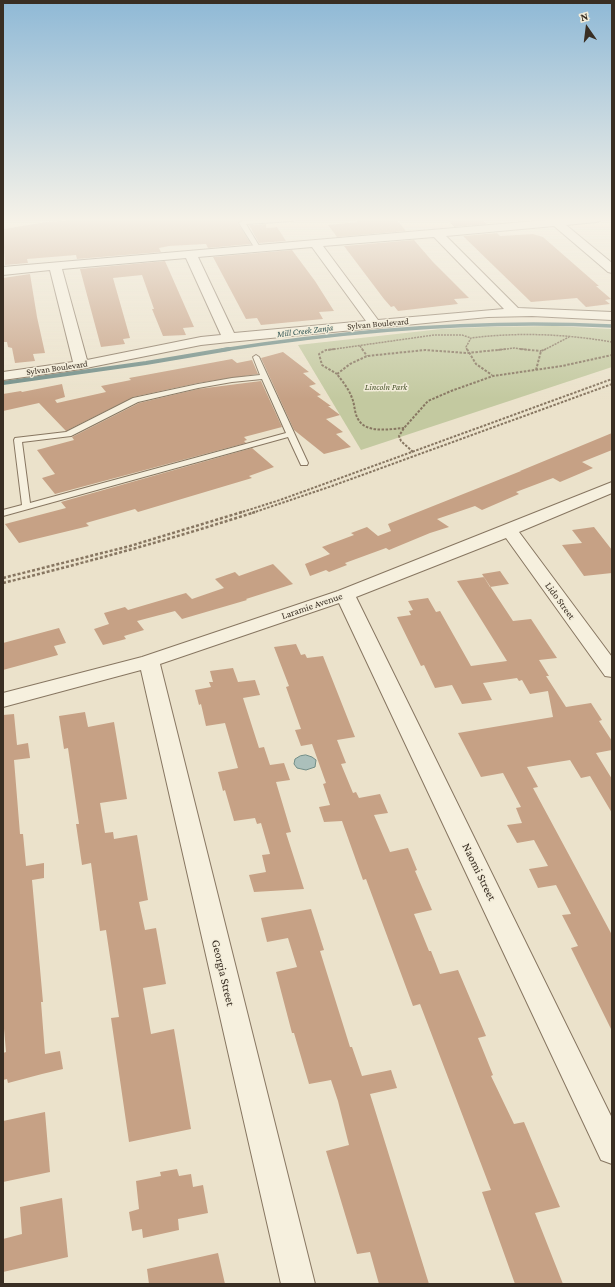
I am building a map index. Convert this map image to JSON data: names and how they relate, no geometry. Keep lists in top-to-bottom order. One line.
{"streets":{"street":["Sylvan Boulevard","Lido Street","Laramie Avenue","Naomi Street","Georgia Street"]},"crossings":[["Lido Street","Laramie Avenue"],["Laramie Avenue","Naomi Street"],["Laramie Avenue","Georgia Street"]],"water":["Mill Creek Zanja"],"parks":["Lincoln Park"],"north":"top"}
